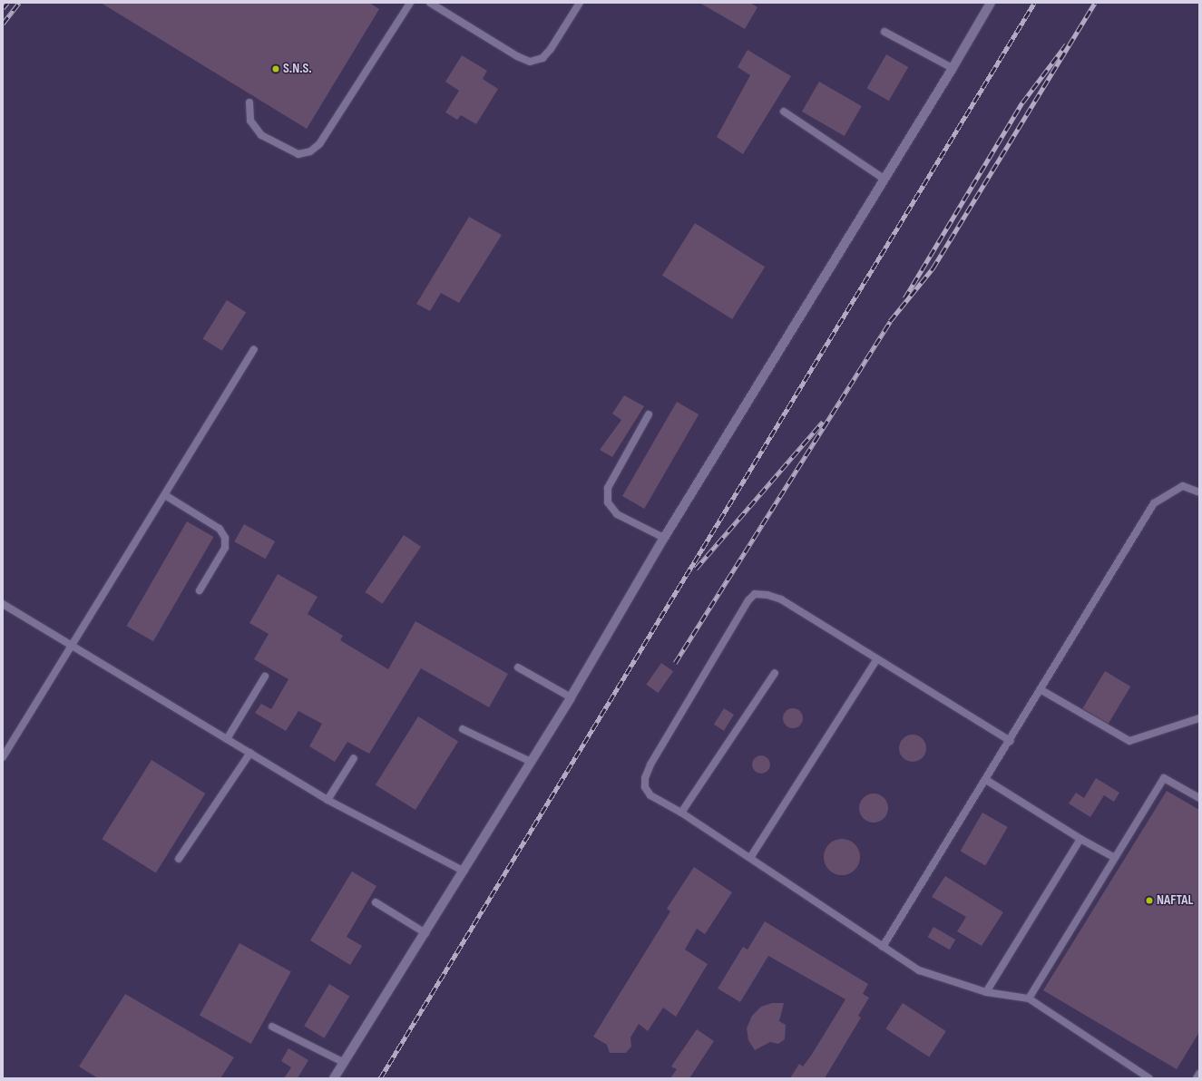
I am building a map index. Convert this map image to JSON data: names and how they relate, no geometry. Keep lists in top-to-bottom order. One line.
{"places":["S.N.S.","NAFTAL"]}
